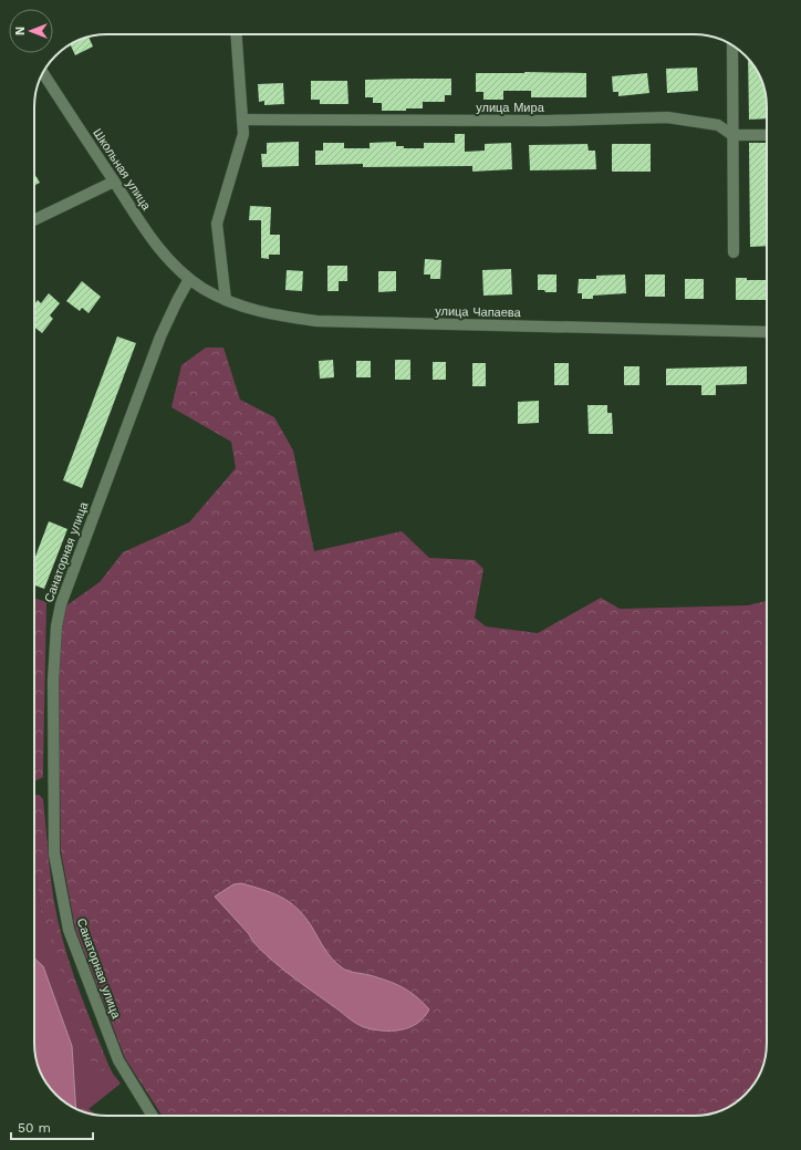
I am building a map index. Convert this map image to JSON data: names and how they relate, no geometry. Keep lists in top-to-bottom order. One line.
{"streets":{"street":["улица Мира","Школьная улица","улица Чапаева","Санаторная улица"]},"crossings":[["Школьная улица","улица Чапаева"],["Школьная улица","Санаторная улица"],["улица Чапаева","Санаторная улица"]],"scale_bar":"50 m","north":"left"}
